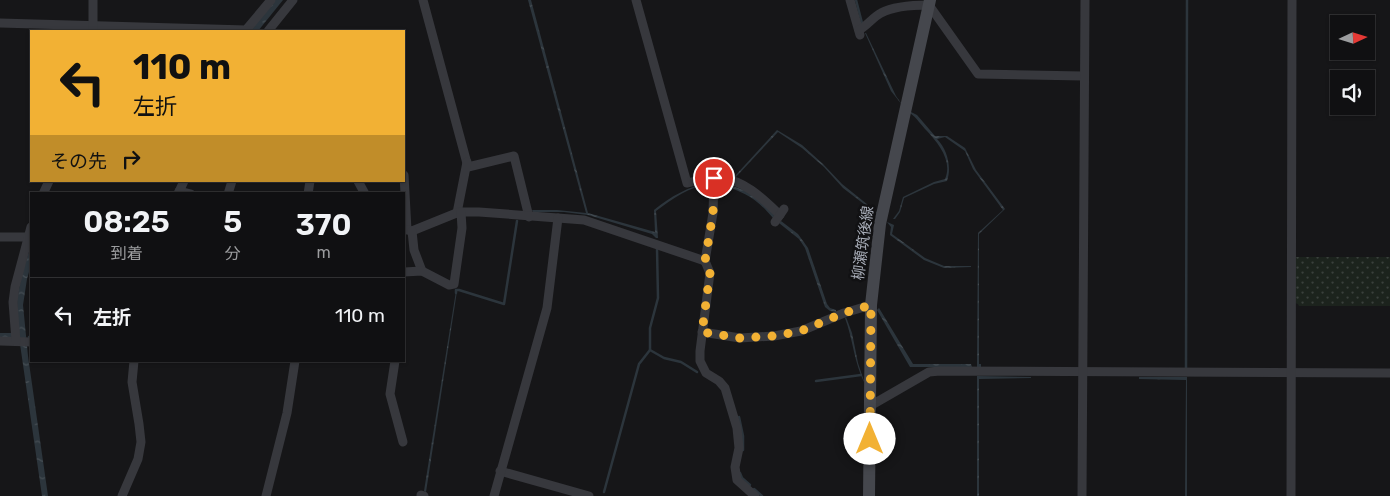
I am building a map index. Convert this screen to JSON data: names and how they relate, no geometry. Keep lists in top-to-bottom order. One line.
{"streets":{"main road":["柳瀬筑後線"]},"north":"right","page":{"turn":["110 m","左折"],"then":"その先","eta":["08:25","到着","5","分","370","m"],"list":[{"name":"左折","value":"110 m"}]}}
